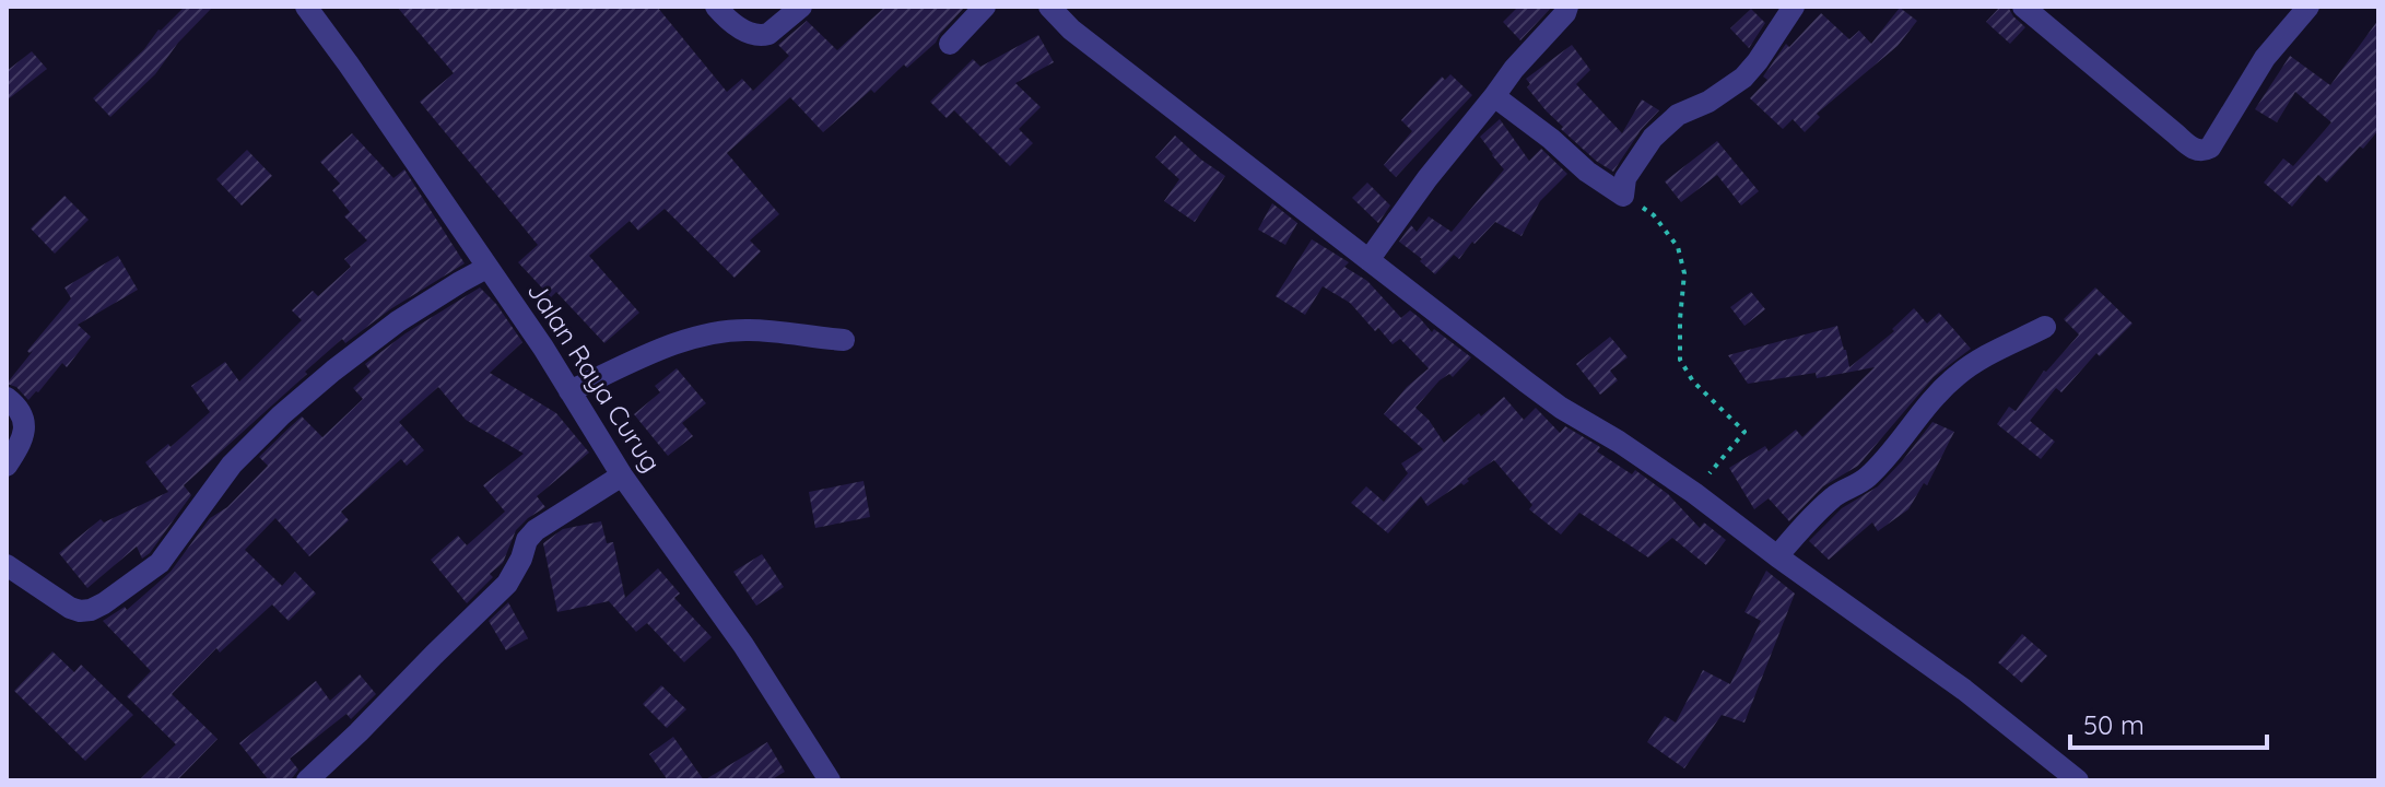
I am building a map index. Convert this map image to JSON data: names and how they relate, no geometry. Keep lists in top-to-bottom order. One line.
{"streets":{"street":["Jalan Raya Curug"]},"scale_bar":"50 m"}
